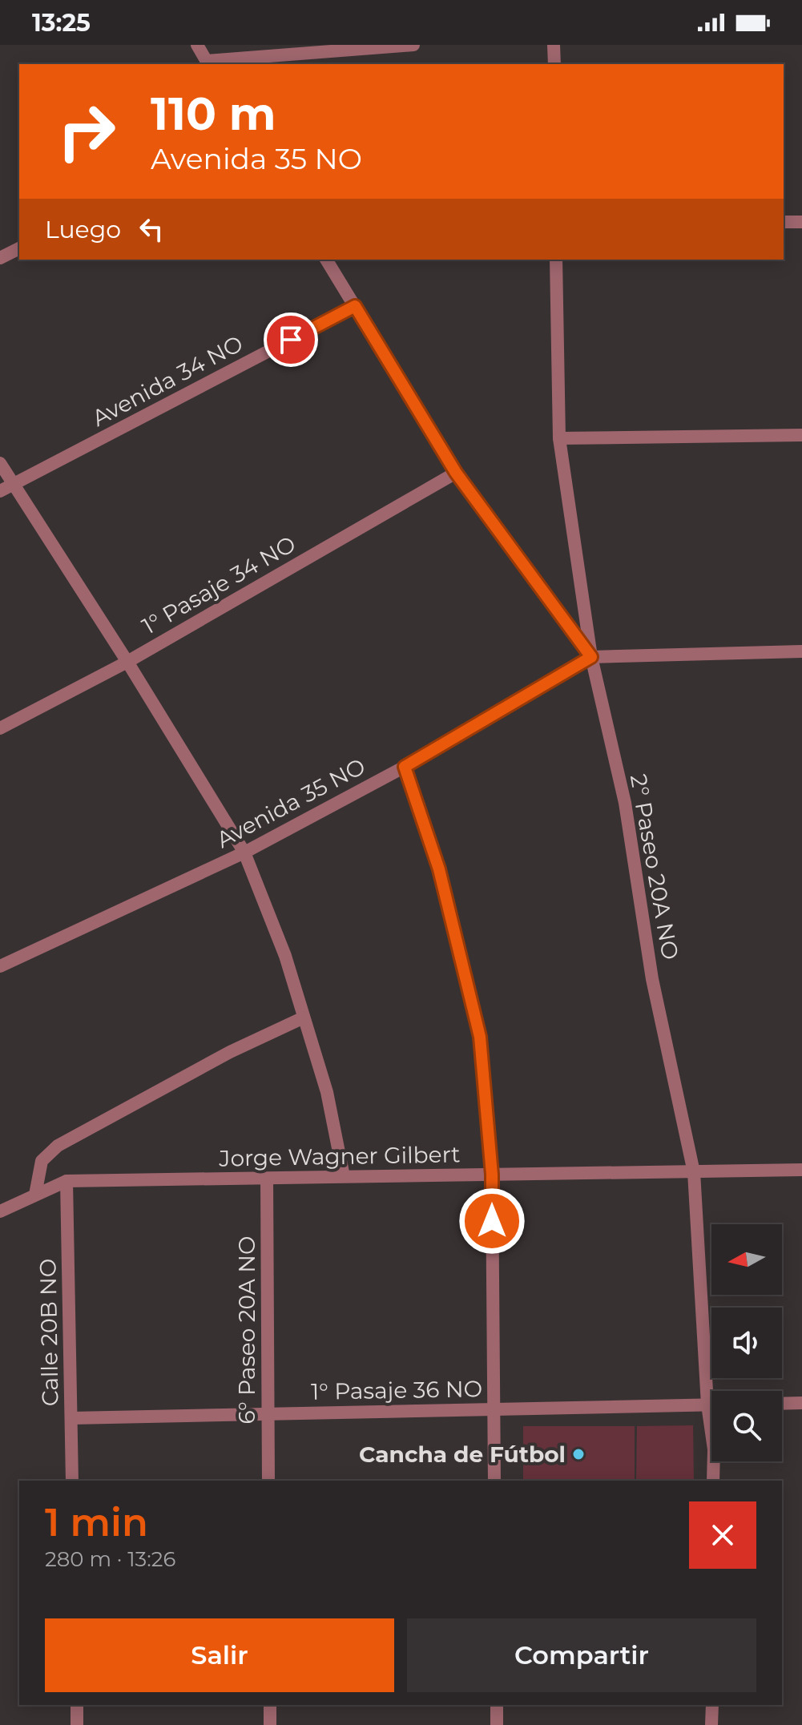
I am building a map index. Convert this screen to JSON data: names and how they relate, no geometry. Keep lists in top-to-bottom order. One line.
{"streets":{"street":["Avenida 34 NO","1° Pasaje 34 NO","Avenida 35 NO","2° Paseo 20A NO","Jorge Wagner Gilbert","6° Paseo 20A NO","Calle 20B NO","1° Pasaje 36 NO"]},"crossings":[["Avenida 35 NO","2° Paseo 20A NO"],["2° Paseo 20A NO","Jorge Wagner Gilbert"],["2° Paseo 20A NO","1° Pasaje 36 NO"],["Jorge Wagner Gilbert","6° Paseo 20A NO"],["Jorge Wagner Gilbert","Calle 20B NO"],["6° Paseo 20A NO","1° Pasaje 36 NO"],["Calle 20B NO","1° Pasaje 36 NO"]],"places":["Cancha de Fútbol"],"north":"left","page":{"status":"13:25","turn":["110 m","Avenida 35 NO"],"then":"Luego","heading":["1 min","280 m · 13:26"],"buttons":["Salir","Compartir"]}}
